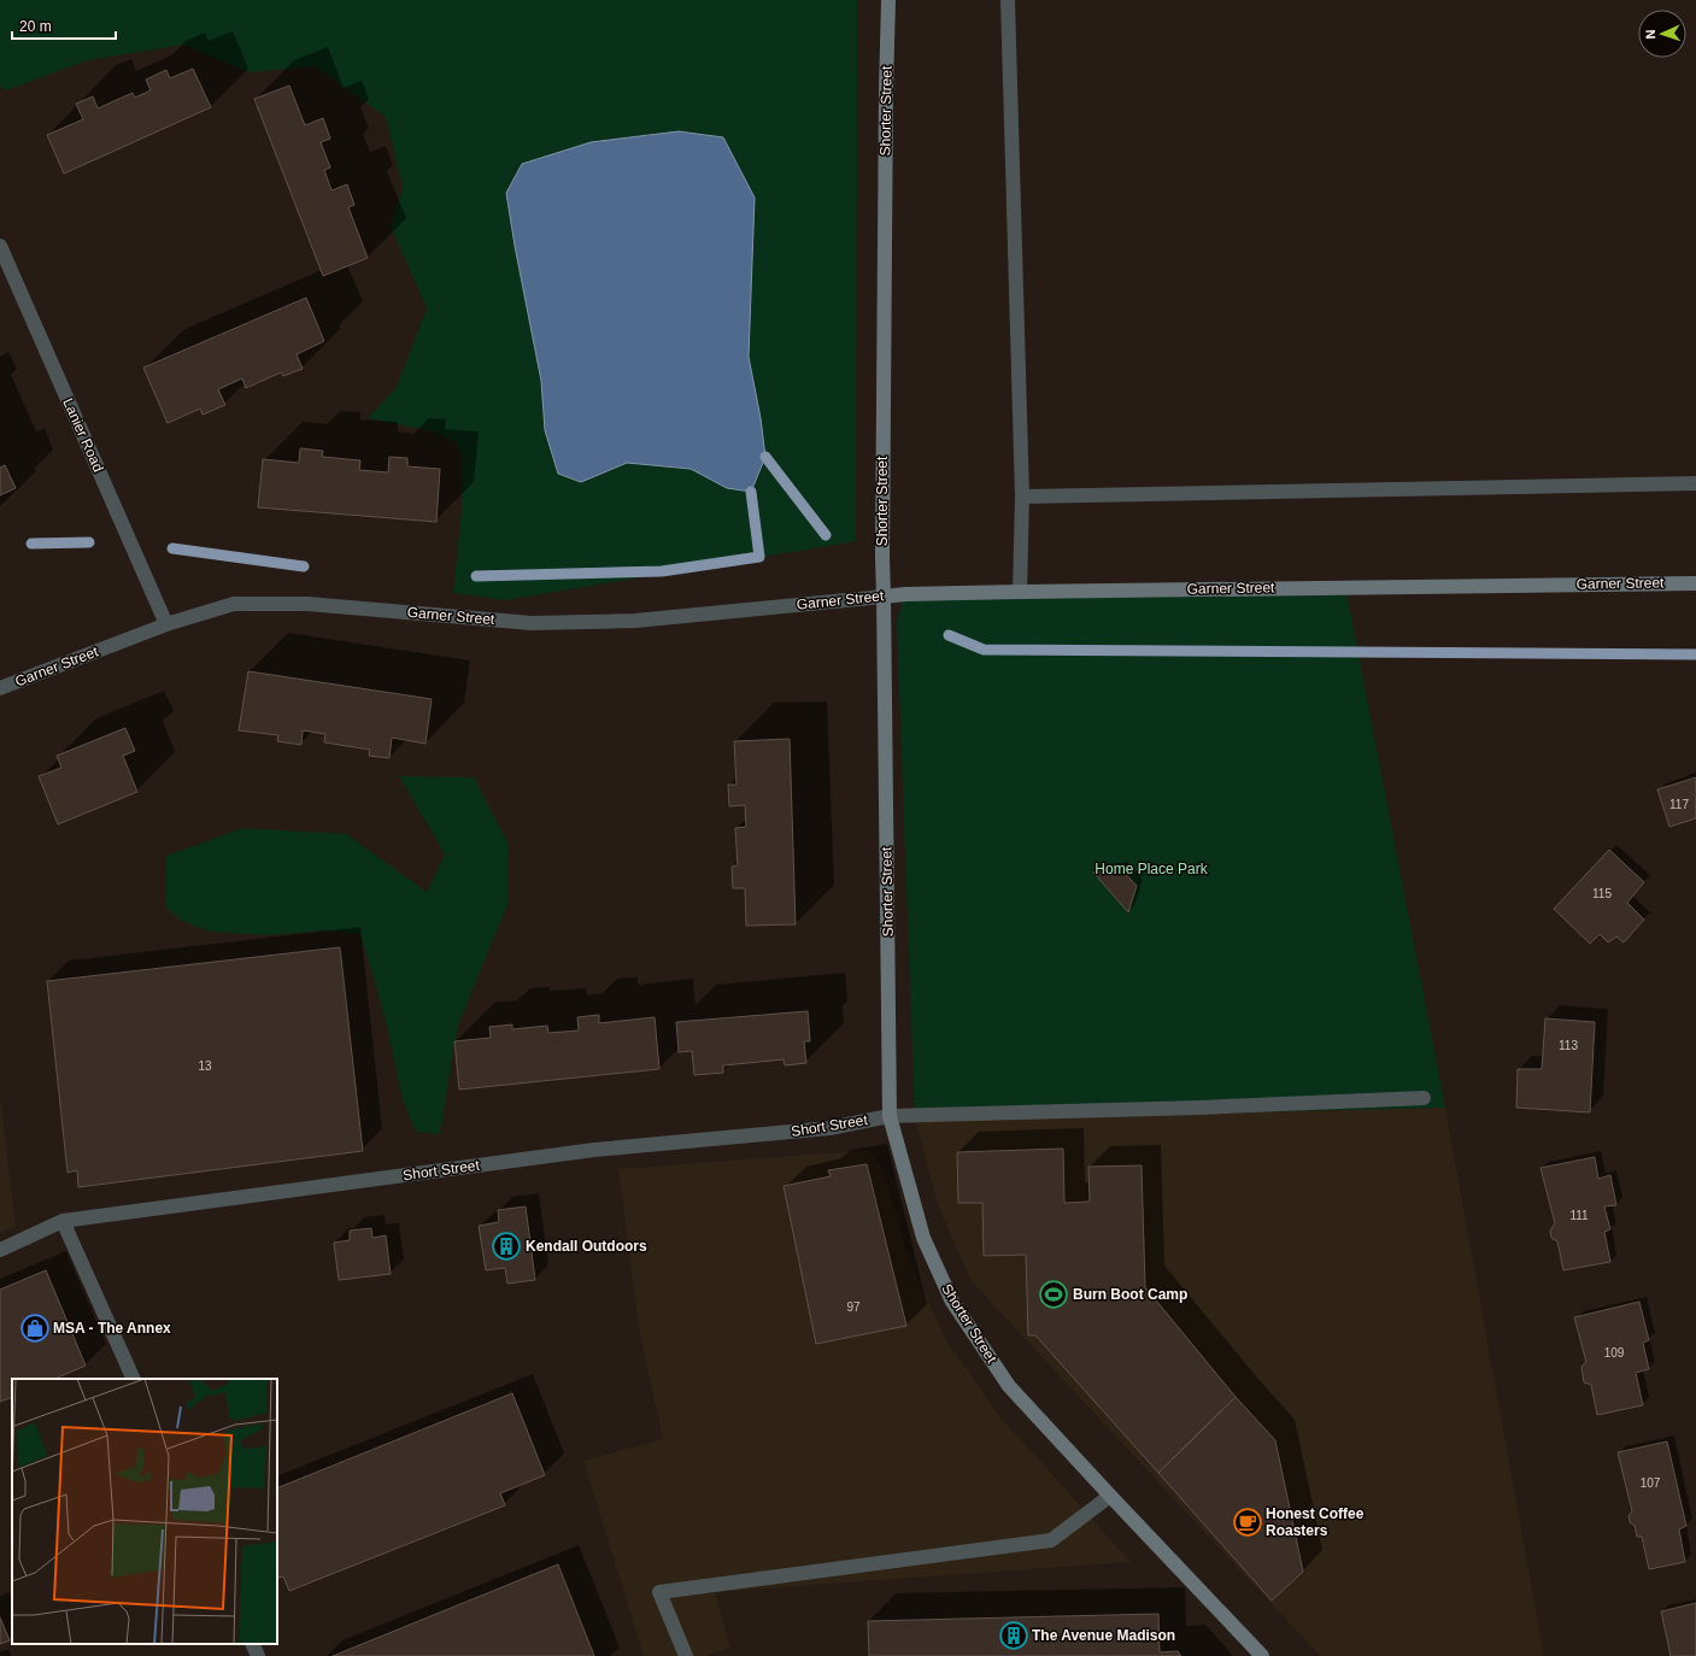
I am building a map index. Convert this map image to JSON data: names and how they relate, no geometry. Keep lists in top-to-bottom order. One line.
{"streets":{"street":["Shorter Street","Lanier Road","Garner Street","Short Street"]},"crossings":[["Shorter Street","Garner Street"],["Shorter Street","Short Street"],["Lanier Road","Garner Street"]],"parks":["Home Place Park"],"places":{"building":["Kendall Outdoors","The Avenue Madison"],"sports":["Burn Boot Camp"],"shop":["MSA - The Annex"],"cafe":["Honest Coffee Roasters"]},"house_numbers":["117","115","113","13","111","97","109","107"],"scale_bar":"20 m","north":"left"}
